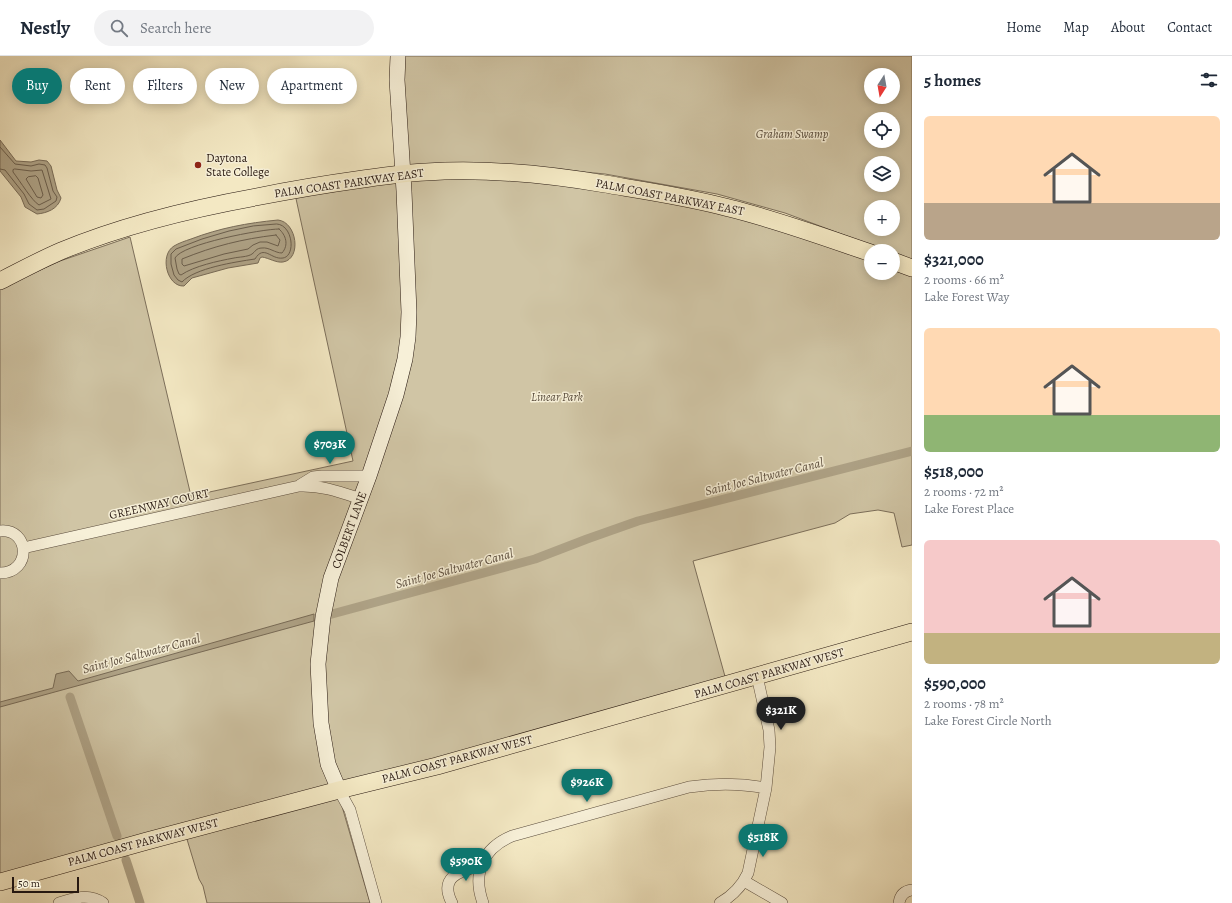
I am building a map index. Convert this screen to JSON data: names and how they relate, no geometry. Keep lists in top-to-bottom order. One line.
{"streets":{"main road":["PALM COAST PARKWAY EAST","PALM COAST PARKWAY WEST"],"street":["GREENWAY COURT","COLBERT LANE"]},"crossings":[["PALM COAST PARKWAY EAST","COLBERT LANE"],["COLBERT LANE","PALM COAST PARKWAY WEST"]],"water":["Saint Joe Saltwater Canal"],"parks":["Graham Swamp","Linear Park"],"places":["Daytona State College"],"scale_bar":"50 m","north":"bottom","page":{"header":"Nestly","search":"Search here","nav":["Home","Map","About","Contact"],"heading":"5 homes","map_buttons":["+","−"],"chip":["Buy","Rent","Filters","New","Apartment"],"list":[{"name":"$321,000","note":"2 rooms · 66 m² · Lake Forest Way"},{"name":"$518,000","note":"2 rooms · 72 m² · Lake Forest Place"},{"name":"$590,000","note":"2 rooms · 78 m² · Lake Forest Circle North"}],"price":["$703K","$321K","$926K","$518K","$590K"],"scale":"50 m"}}
